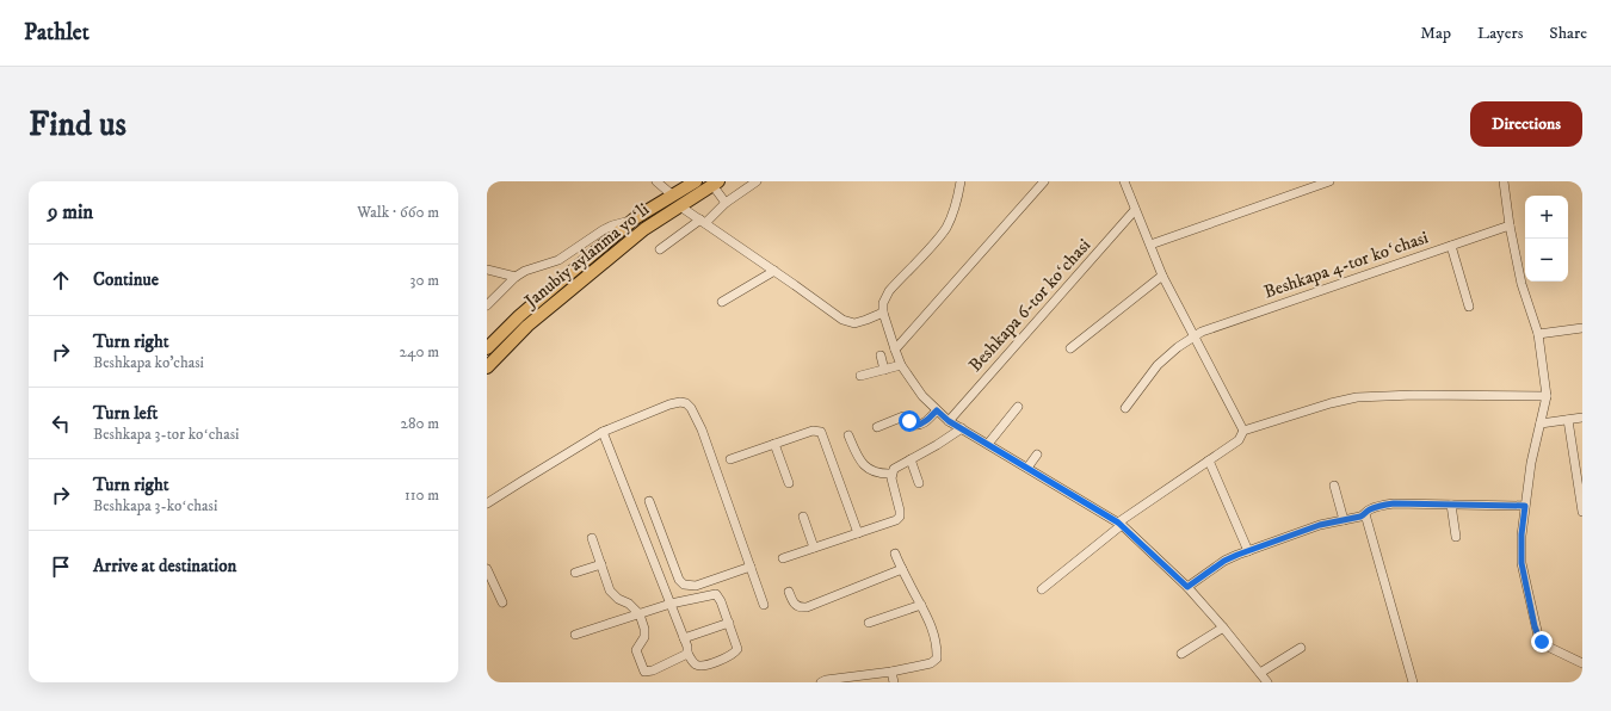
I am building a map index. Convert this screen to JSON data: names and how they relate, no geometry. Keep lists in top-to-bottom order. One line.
{"streets":{"highway":["Janubiy aylanma yoʻli"],"street":["Beshkapa 4-tor koʻchasi","Beshkapa 6-tor koʻchasi"]},"page":{"header":"Pathlet","nav":["Map","Layers","Share"],"buttons":"Directions","title":"Find us","heading":["9 min","Walk · 660 m"],"map_buttons":["+","−"],"list":[["Continue","30 m"],["Turn right","Beshkapa ko'chasi","240 m"],["Turn left","Beshkapa 3-tor koʻchasi","280 m"],["Turn right","Beshkapa 3-koʻchasi","110 m"],"Arrive at destination"]}}
